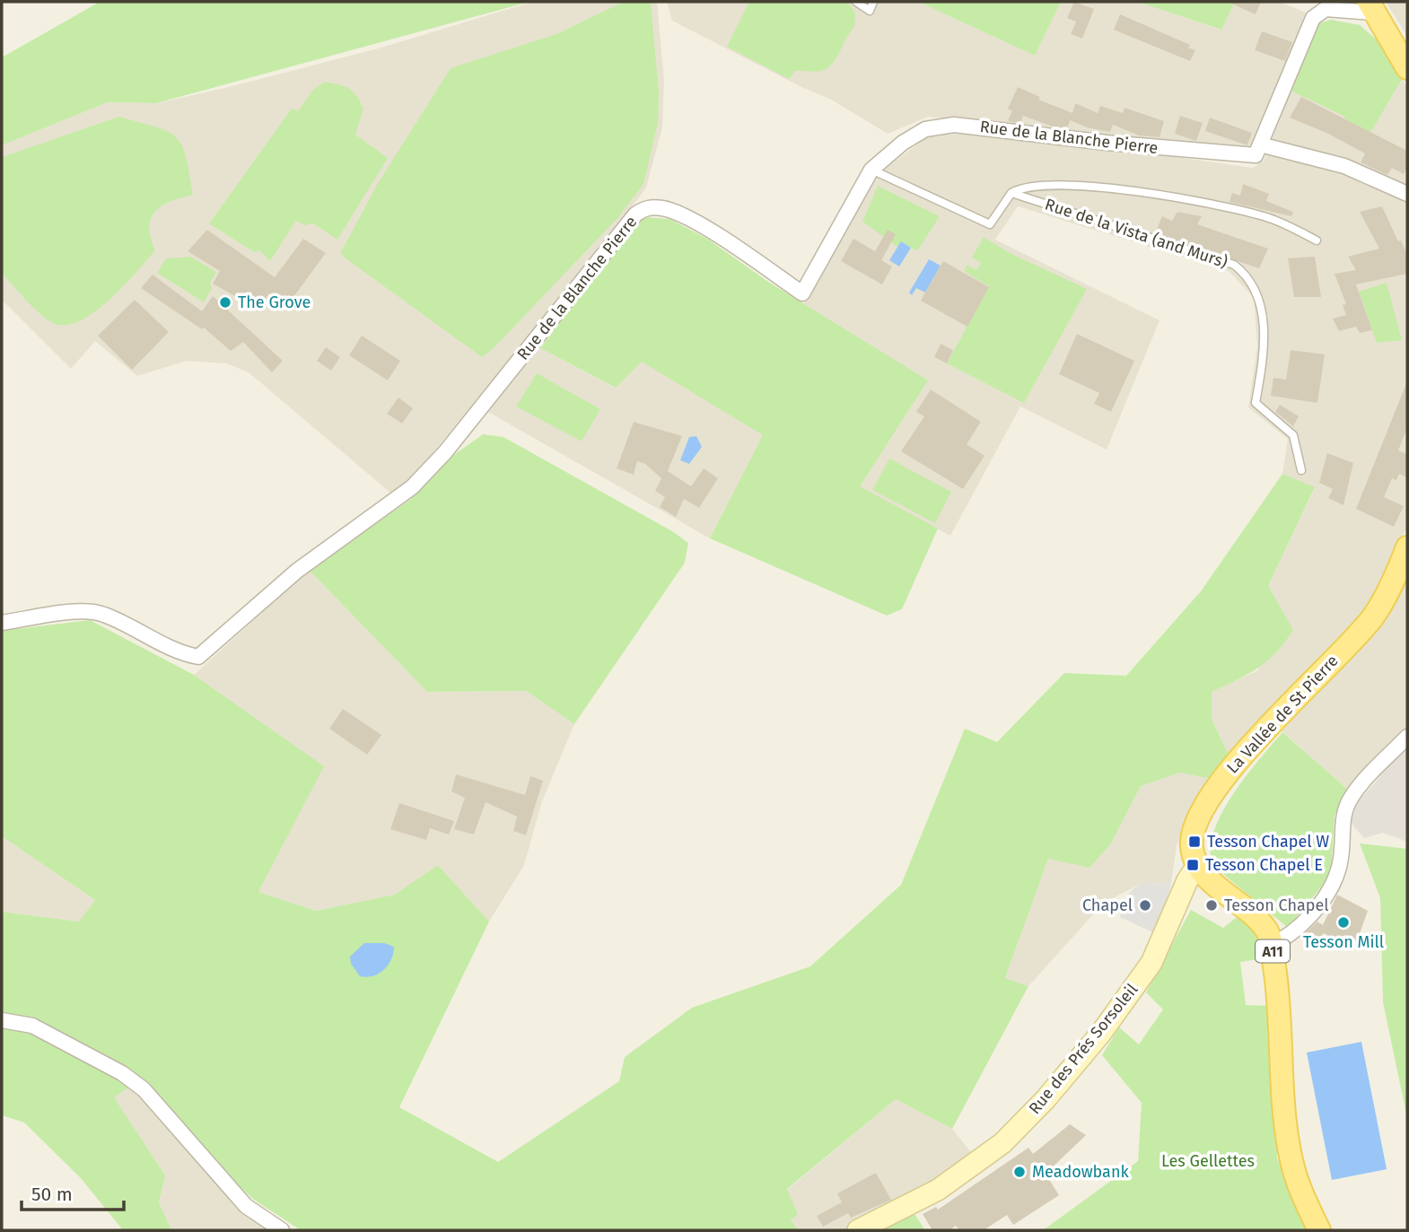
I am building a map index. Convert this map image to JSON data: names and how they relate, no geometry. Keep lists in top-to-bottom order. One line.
{"streets":{"main road":["La Vallée de St Pierre","A11","Rue des Prés Sorsoleil"],"street":["Rue de la Blanche Pierre"],"lane":["Rue de la Vista (and Murs)"]},"crossings":[["La Vallée de St Pierre","A11"],["La Vallée de St Pierre","Rue des Prés Sorsoleil"],["A11","Rue des Prés Sorsoleil"]],"parks":["Les Gellettes"],"places":{"other":["The Grove","Chapel","Tesson Chapel","Tesson Mill","Meadowbank"],"transit":["Tesson Chapel W","Tesson Chapel E"]},"scale_bar":"50 m"}
